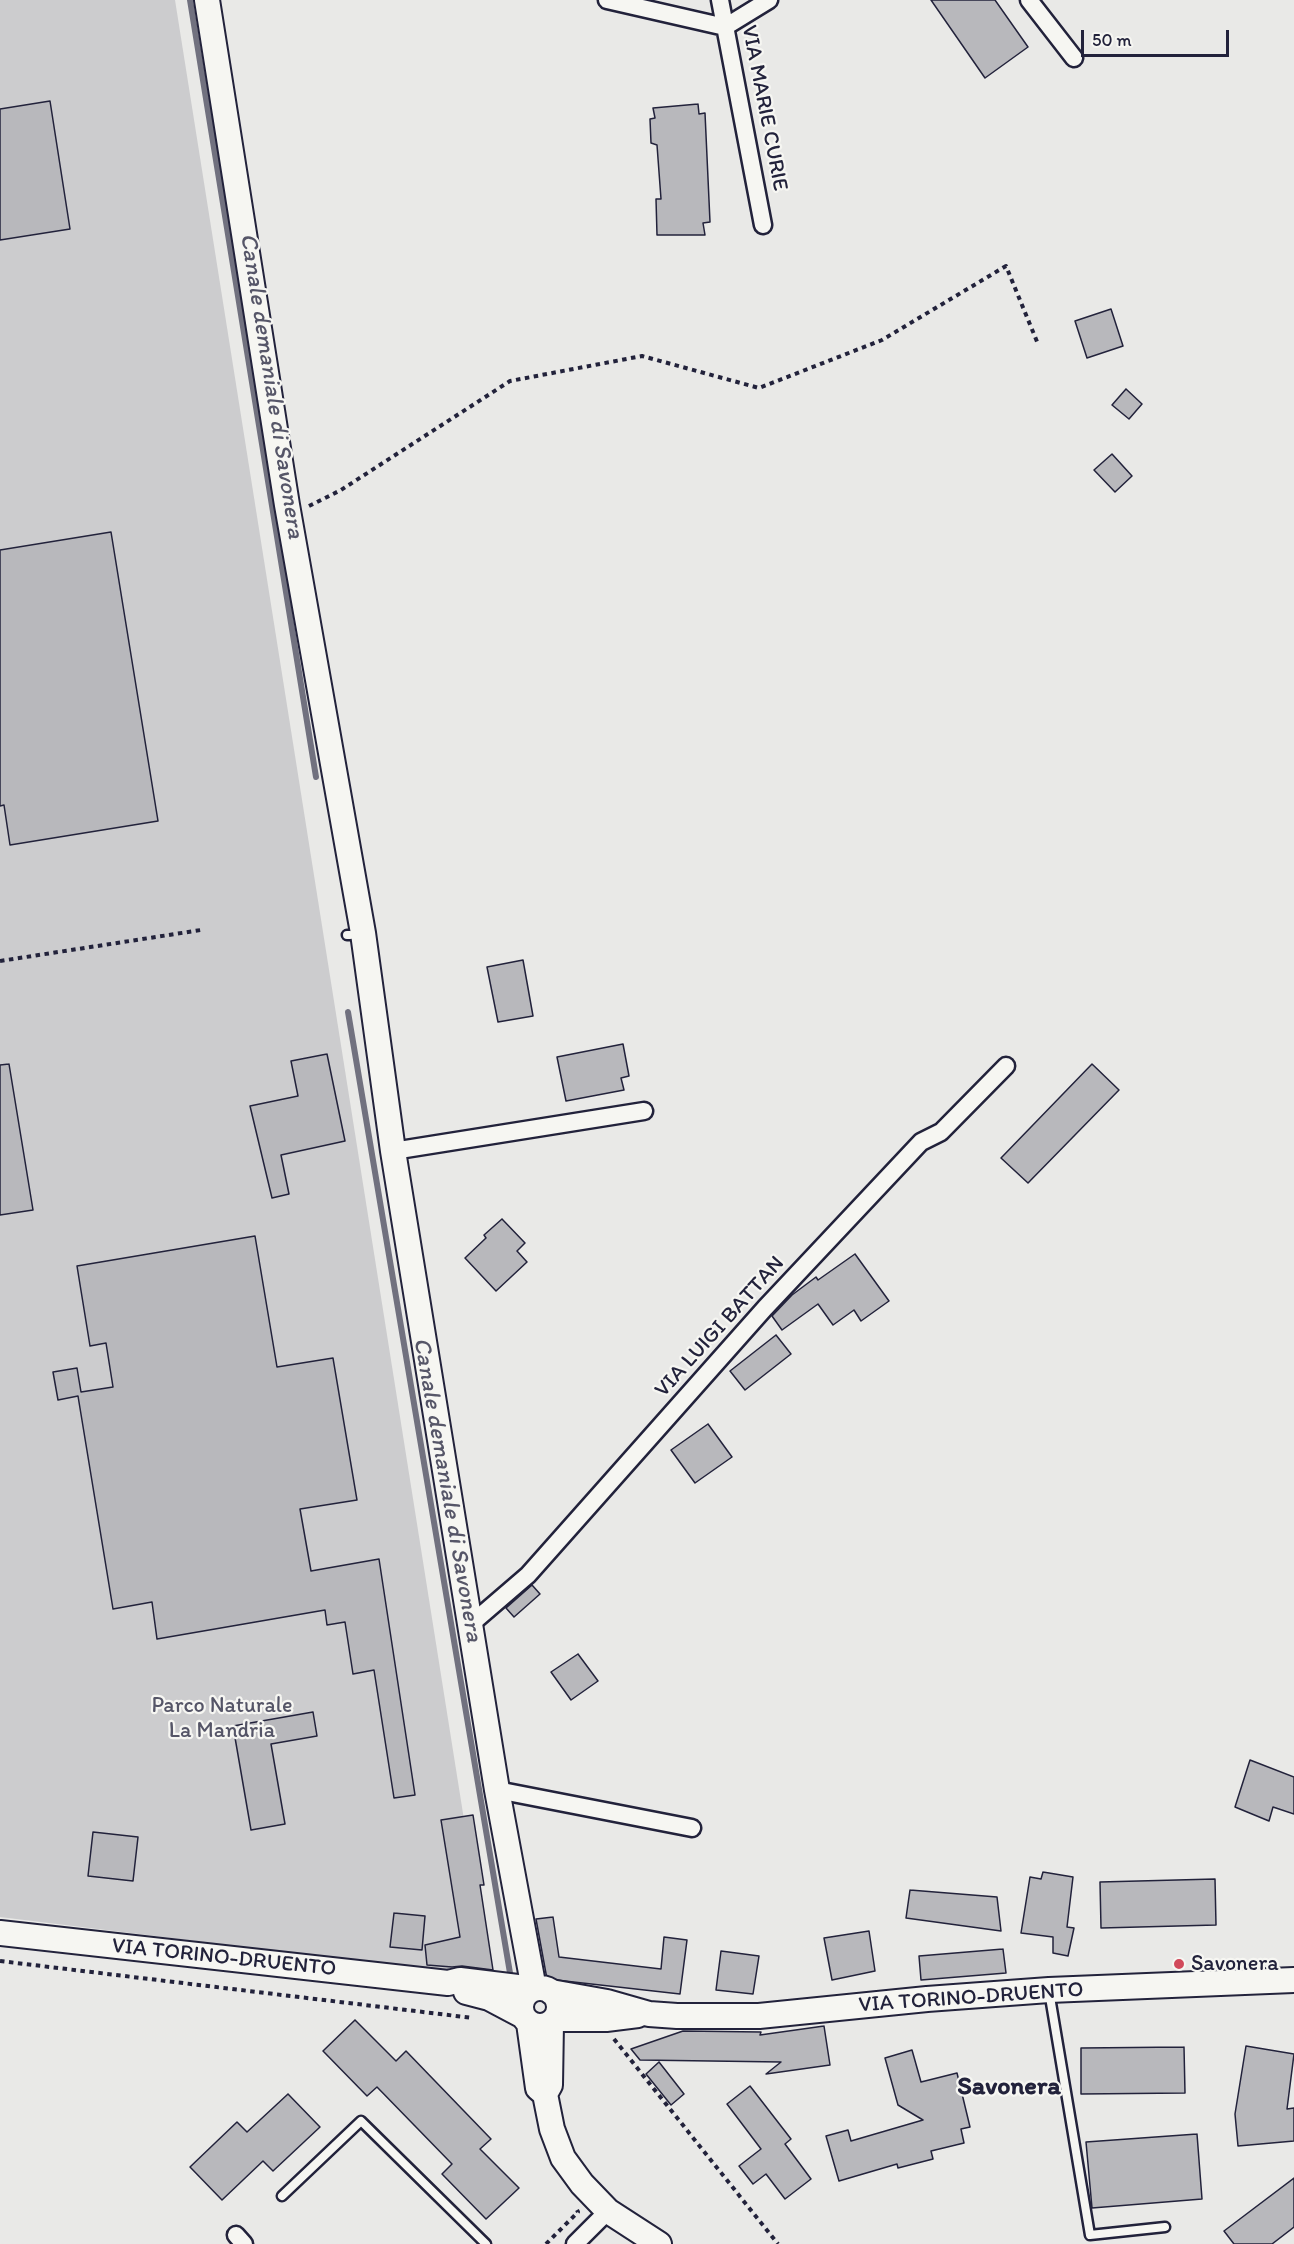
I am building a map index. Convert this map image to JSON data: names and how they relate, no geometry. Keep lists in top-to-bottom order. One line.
{"streets":{"street":["VIA MARIE CURIE","VIA LUIGI BATTAN","VIA TORINO-DRUENTO"]},"districts":["Savonera"],"water":["Canale demaniale di Savonera"],"parks":["Parco Naturale La Mandria"],"places":["Savonera"],"scale_bar":"50 m"}
